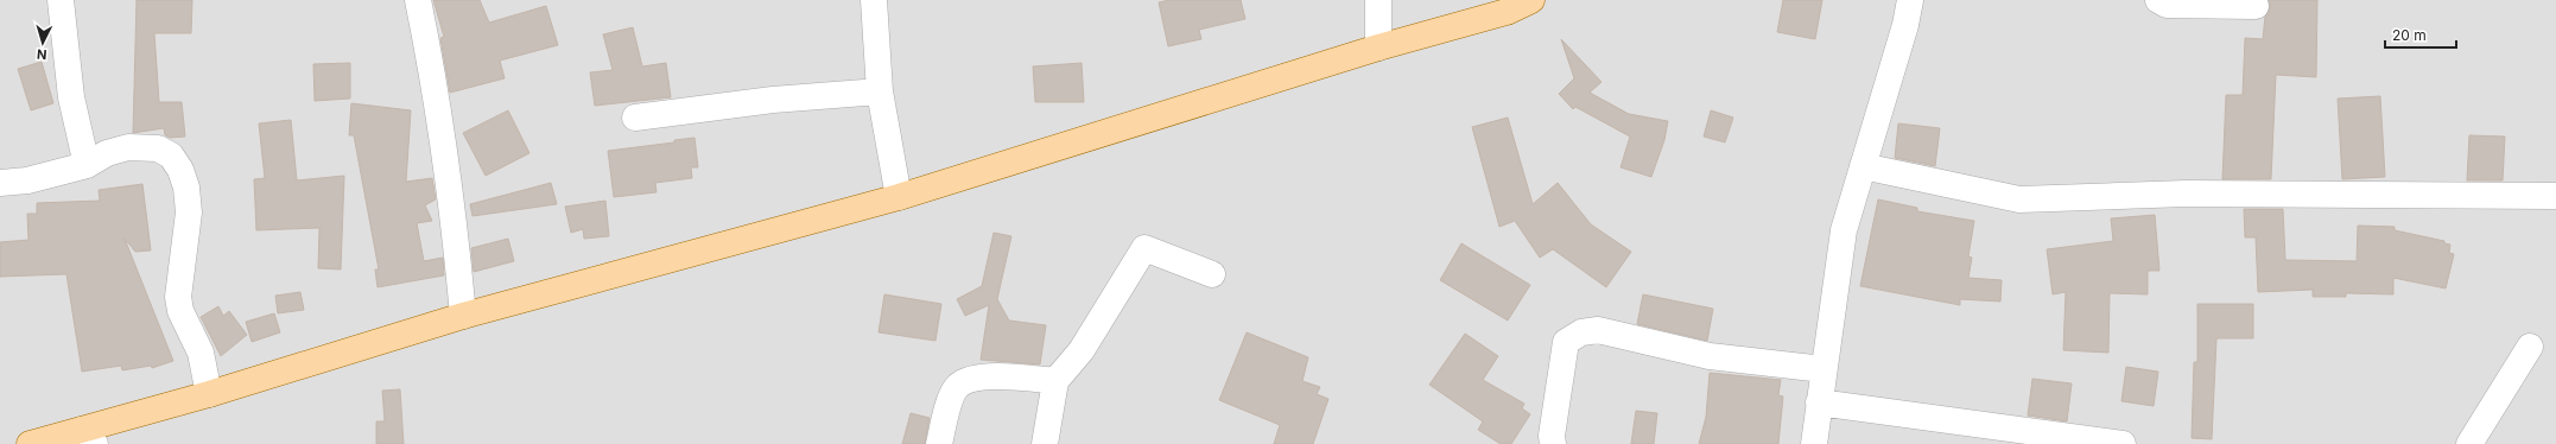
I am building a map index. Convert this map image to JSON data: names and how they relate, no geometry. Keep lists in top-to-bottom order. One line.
{"scale_bar":"20 m","north":"bottom"}
